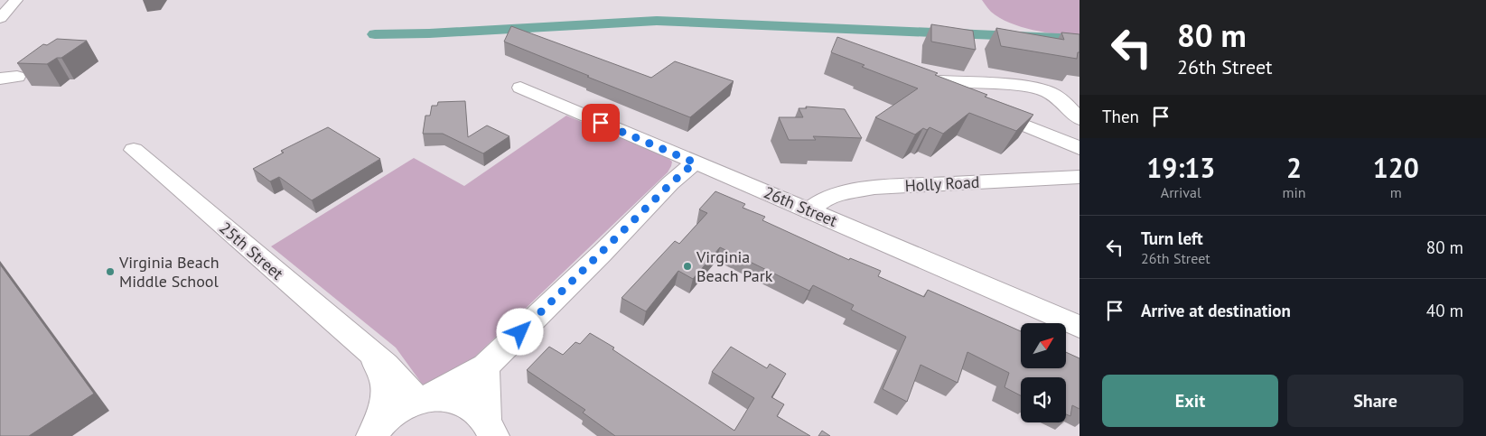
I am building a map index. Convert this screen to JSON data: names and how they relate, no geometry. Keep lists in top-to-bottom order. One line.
{"streets":{"street":["Holly Road","26th Street","25th Street"]},"crossings":[["Holly Road","26th Street"]],"places":["Virginia Beach Park","Virginia Beach Middle School"],"north":"top right","page":{"turn":["80 m","26th Street"],"then":"Then","eta":["19:13","Arrival","2","min","120","m"],"list":[{"name":"Turn left","note":"26th Street","value":"80 m"},{"name":"Arrive at destination","value":"40 m"}],"buttons":["Exit","Share"]}}
